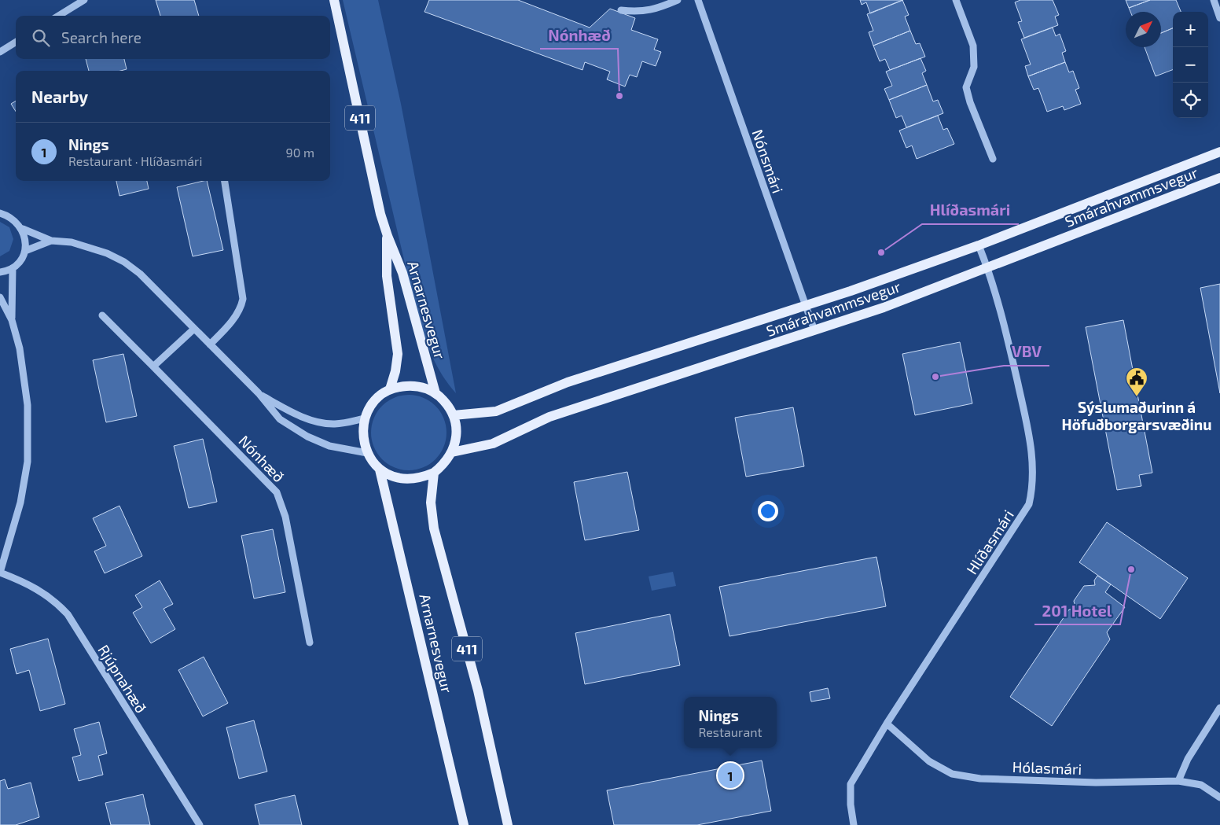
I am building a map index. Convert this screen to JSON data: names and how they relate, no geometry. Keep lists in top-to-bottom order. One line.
{"streets":{"main road":["411","Smárahvammsvegur","Arnarnesvegur"],"street":["Nónsmári","Nónhæð","Hlíðasmári","Rjúpnahæð","Hólasmári"]},"crossings":[["Nónsmári","Smárahvammsvegur"],["Smárahvammsvegur","Arnarnesvegur"],["Smárahvammsvegur","Hlíðasmári"],["Hlíðasmári","Hólasmári"]],"places":{"other":["Nónhæð","Hlíðasmári","VBV","201 Hotel"],"public building":["Sýslumaðurinn á Höfuðborgarsvæðinu"]},"north":"top right","page":{"map_buttons":["+","−"],"search":"Search here","heading":"Nearby","list":[{"mark":"1","name":"Nings","note":"Restaurant · Hlíðasmári","value":"90 m"}],"popup":["Nings","Restaurant"],"pins":"1"}}
